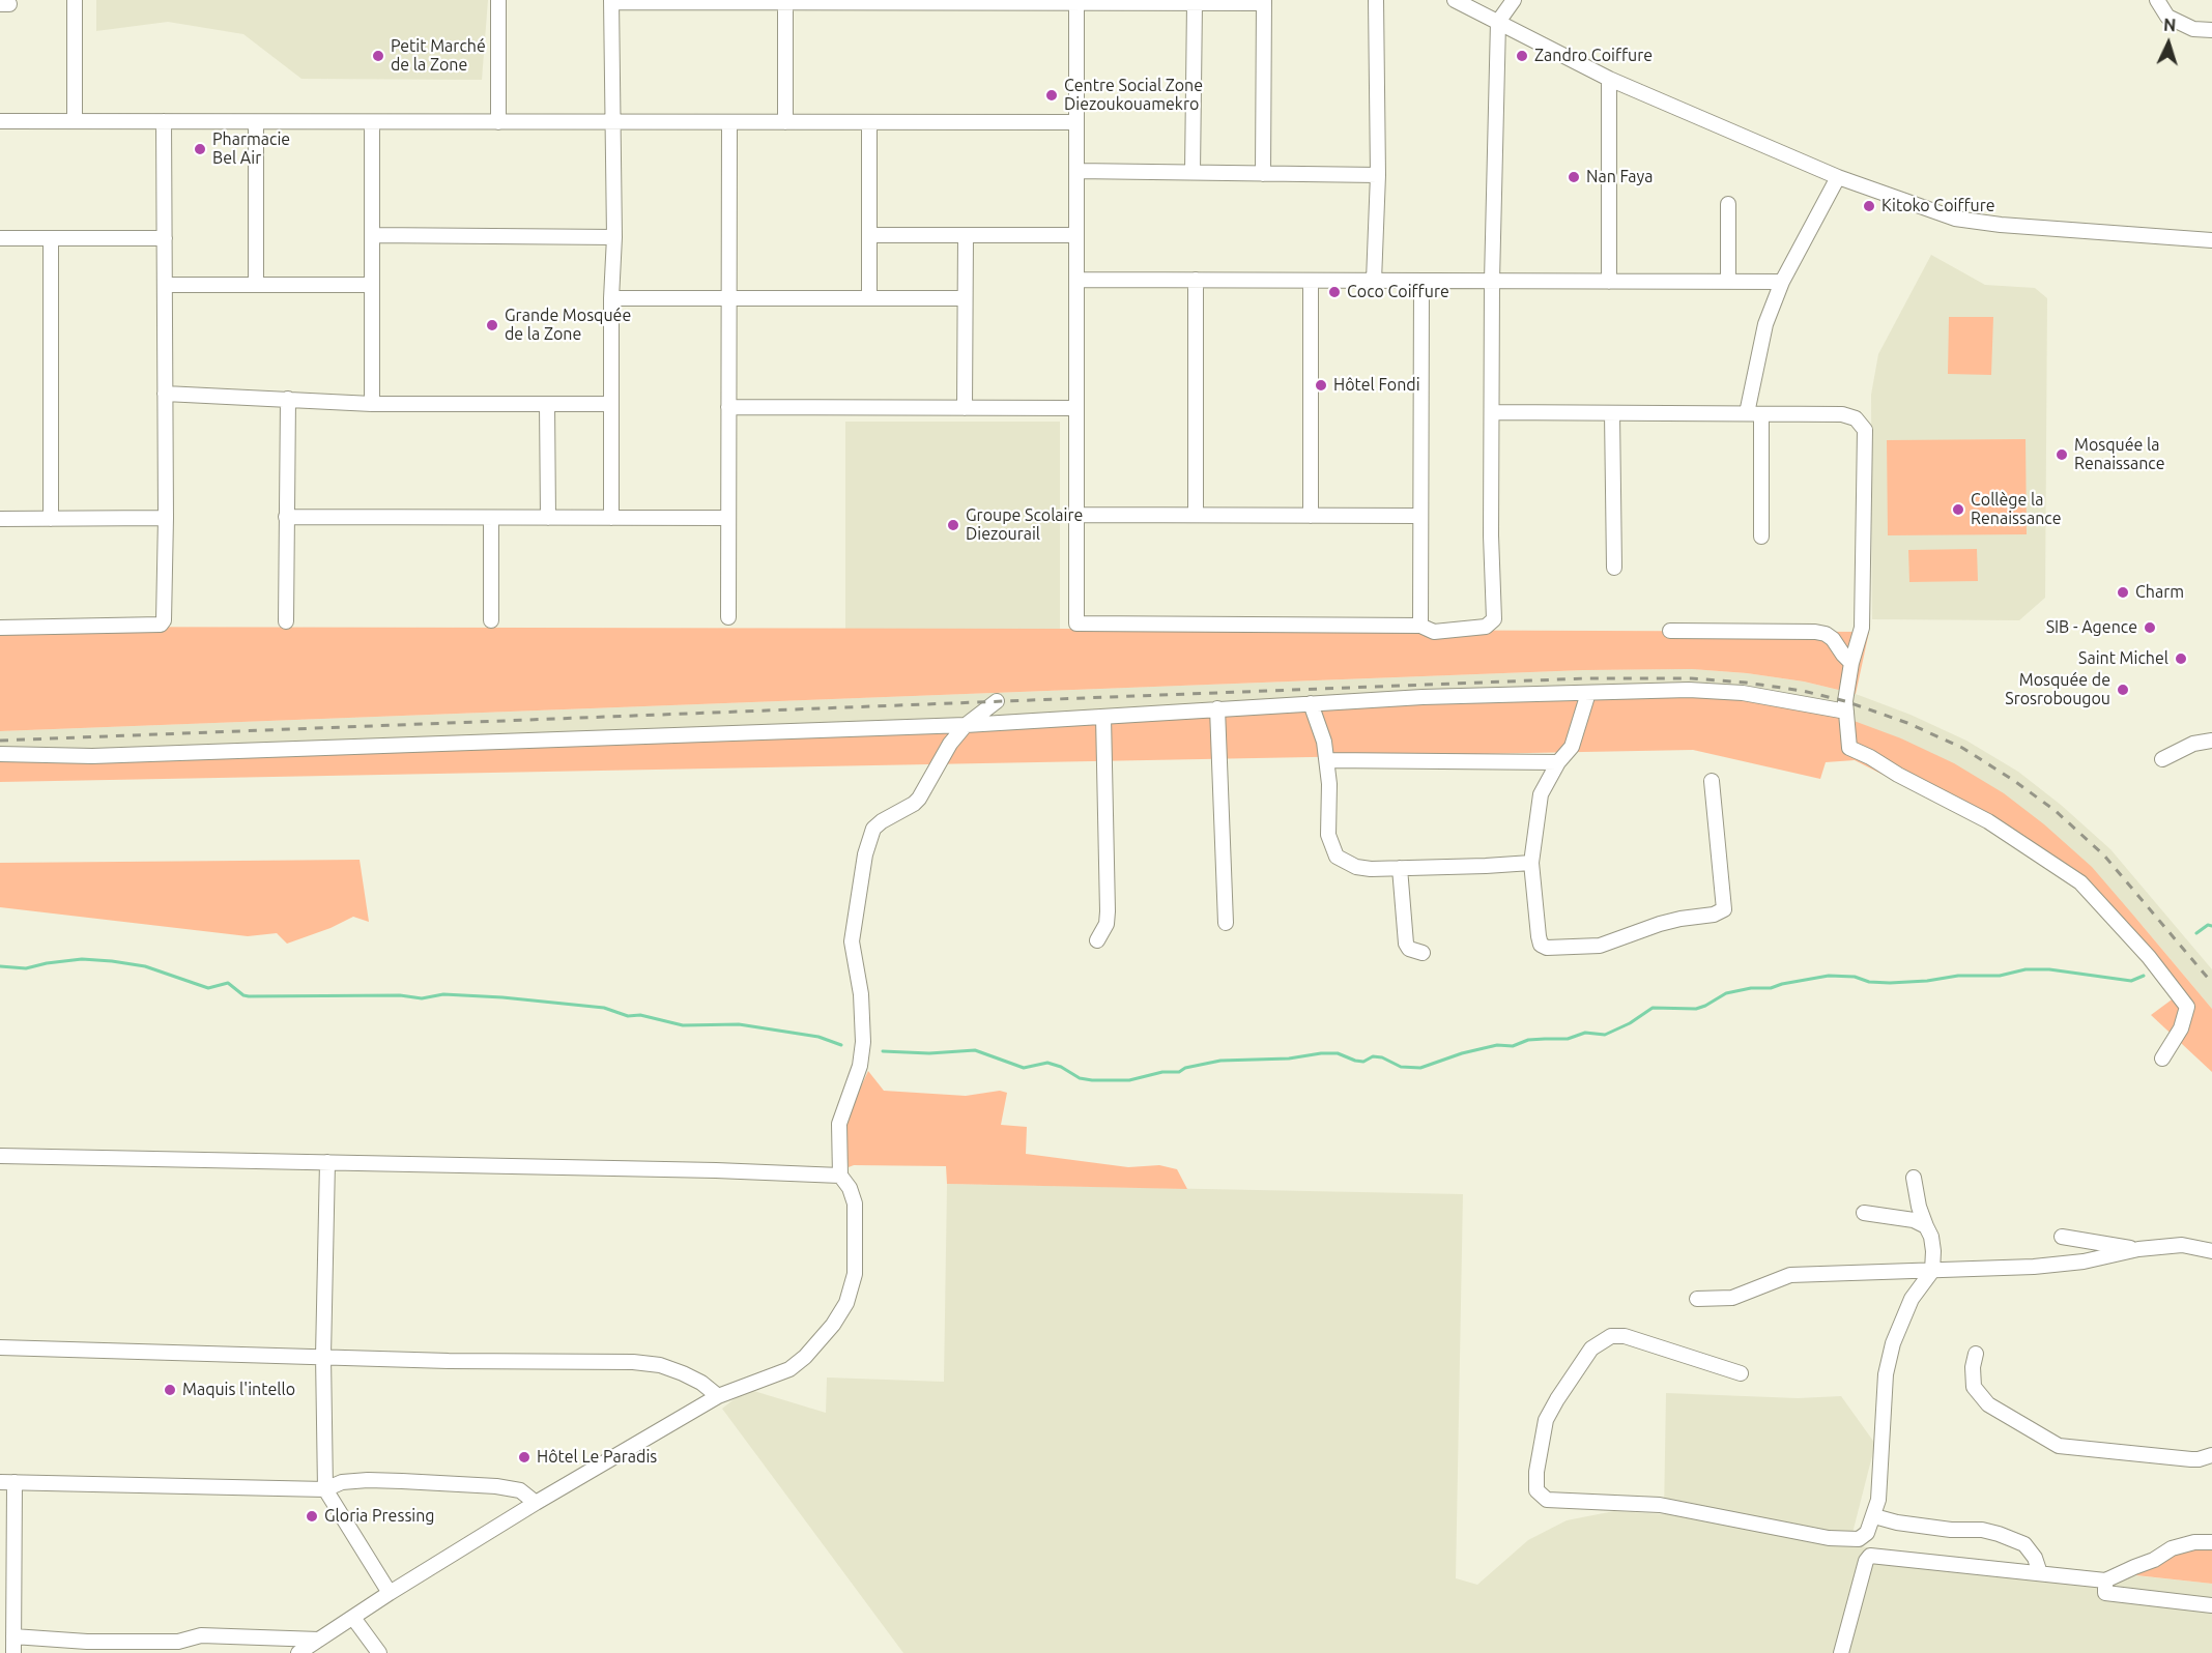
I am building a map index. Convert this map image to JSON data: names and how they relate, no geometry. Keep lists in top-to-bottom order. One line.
{"places":["Petit Marché de la Zone","Zandro Coiffure","Centre Social Zone Diezoukouamekro","Pharmacie Bel Air","Nan Faya","Kitoko Coiffure","Coco Coiffure","Grande Mosquée de la Zone","Hôtel Fondi","Mosquée la Renaissance","Collège la Renaissance","Groupe Scolaire Diezourail","Charm","SIB - Agence","Saint Michel","Mosquée de Srosrobougou","Maquis l'intello","Hôtel Le Paradis","Gloria Pressing"],"north":"top"}
